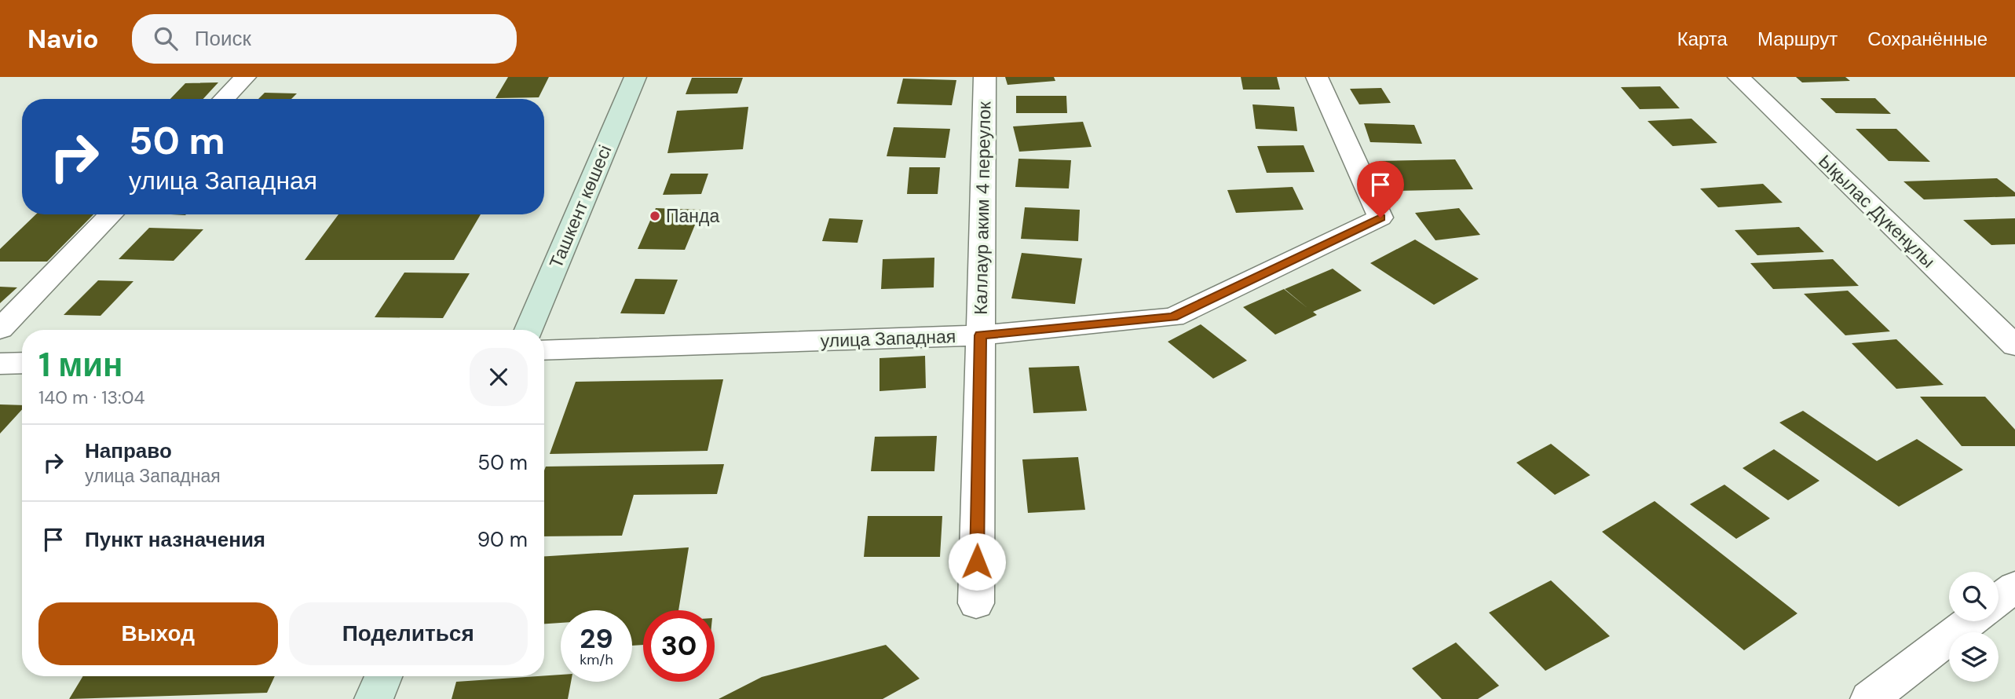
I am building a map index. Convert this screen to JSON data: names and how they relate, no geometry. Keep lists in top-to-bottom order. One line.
{"streets":{"main road":["Ташкент көшесі"],"street":["Каллаур аким 4 переулок","Ықылас Дүкенұлы","улица Западная"]},"crossings":[["Каллаур аким 4 переулок","улица Западная"]],"places":["Панда"],"page":{"header":"Navio","search":"Поиск","nav":["Карта","Маршрут","Сохранённые"],"turn":["50 m","улица Западная"],"heading":["1 мин","140 m · 13:04"],"list":[{"name":"Направо","note":"улица Западная","value":"50 m"},{"name":"Пункт назначения","value":"90 m"}],"buttons":["Выход","Поделиться"],"speed":"29 km/h","limit":"30"}}
